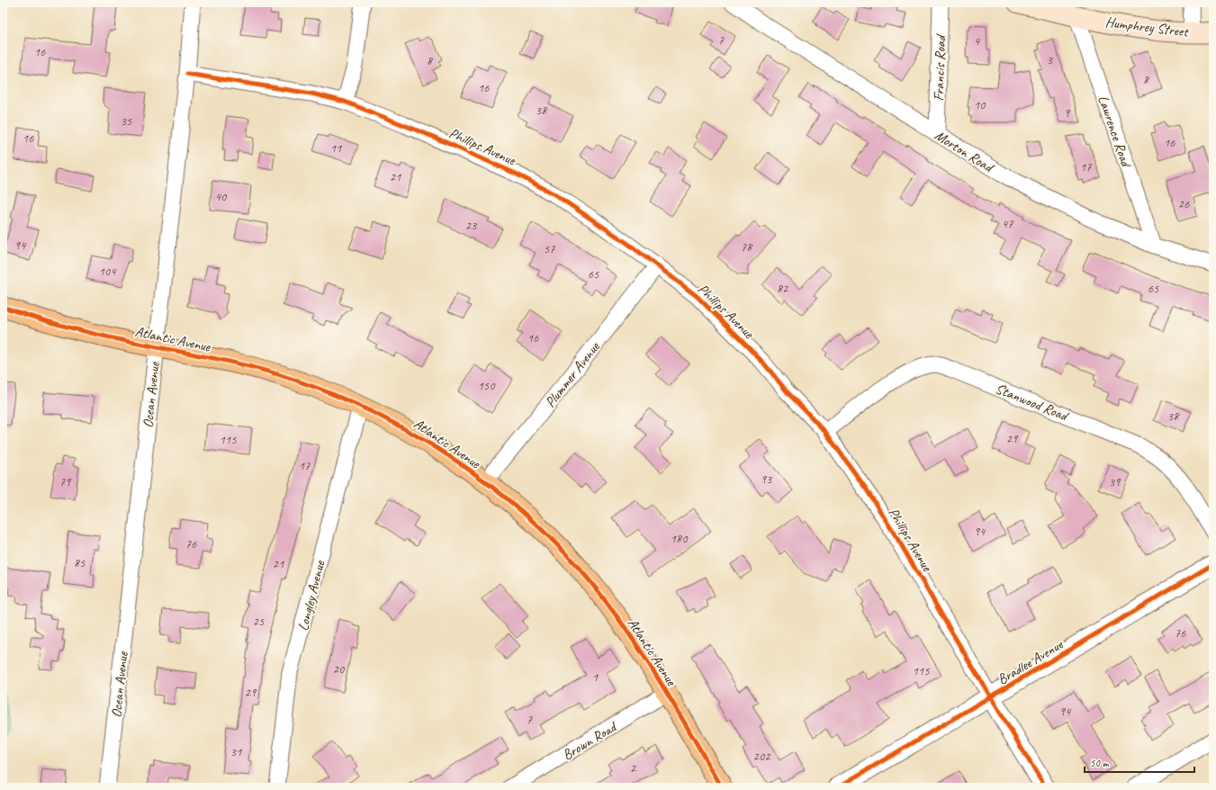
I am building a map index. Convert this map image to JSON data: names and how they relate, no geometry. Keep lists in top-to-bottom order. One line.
{"streets":{"main road":["Humphrey Street","Atlantic Avenue"],"street":["Francis Road","Lawrence Road","Phillips Avenue","Morton Road","Plummer Avenue","Ocean Avenue","Stanwood Road","Longley Avenue","Bradlee Avenue","Brown Road"]},"crossings":[["Humphrey Street","Lawrence Road"],["Francis Road","Morton Road"],["Lawrence Road","Morton Road"],["Phillips Avenue","Plummer Avenue"],["Phillips Avenue","Ocean Avenue"],["Phillips Avenue","Stanwood Road"],["Phillips Avenue","Bradlee Avenue"],["Atlantic Avenue","Plummer Avenue"],["Atlantic Avenue","Ocean Avenue"],["Atlantic Avenue","Longley Avenue"],["Atlantic Avenue","Brown Road"]],"house_numbers":["7","4","16","3","8","8","16","10","38","9","35","16","16","11","17","21","40","26","47","23","94","78","57","104","65","82","65","16","150","38","29","115","17","93","79","39","94","180","76","85","21","25","76","20","115","1","29","94","7","31","202","2"],"scale_bar":"50 m"}
